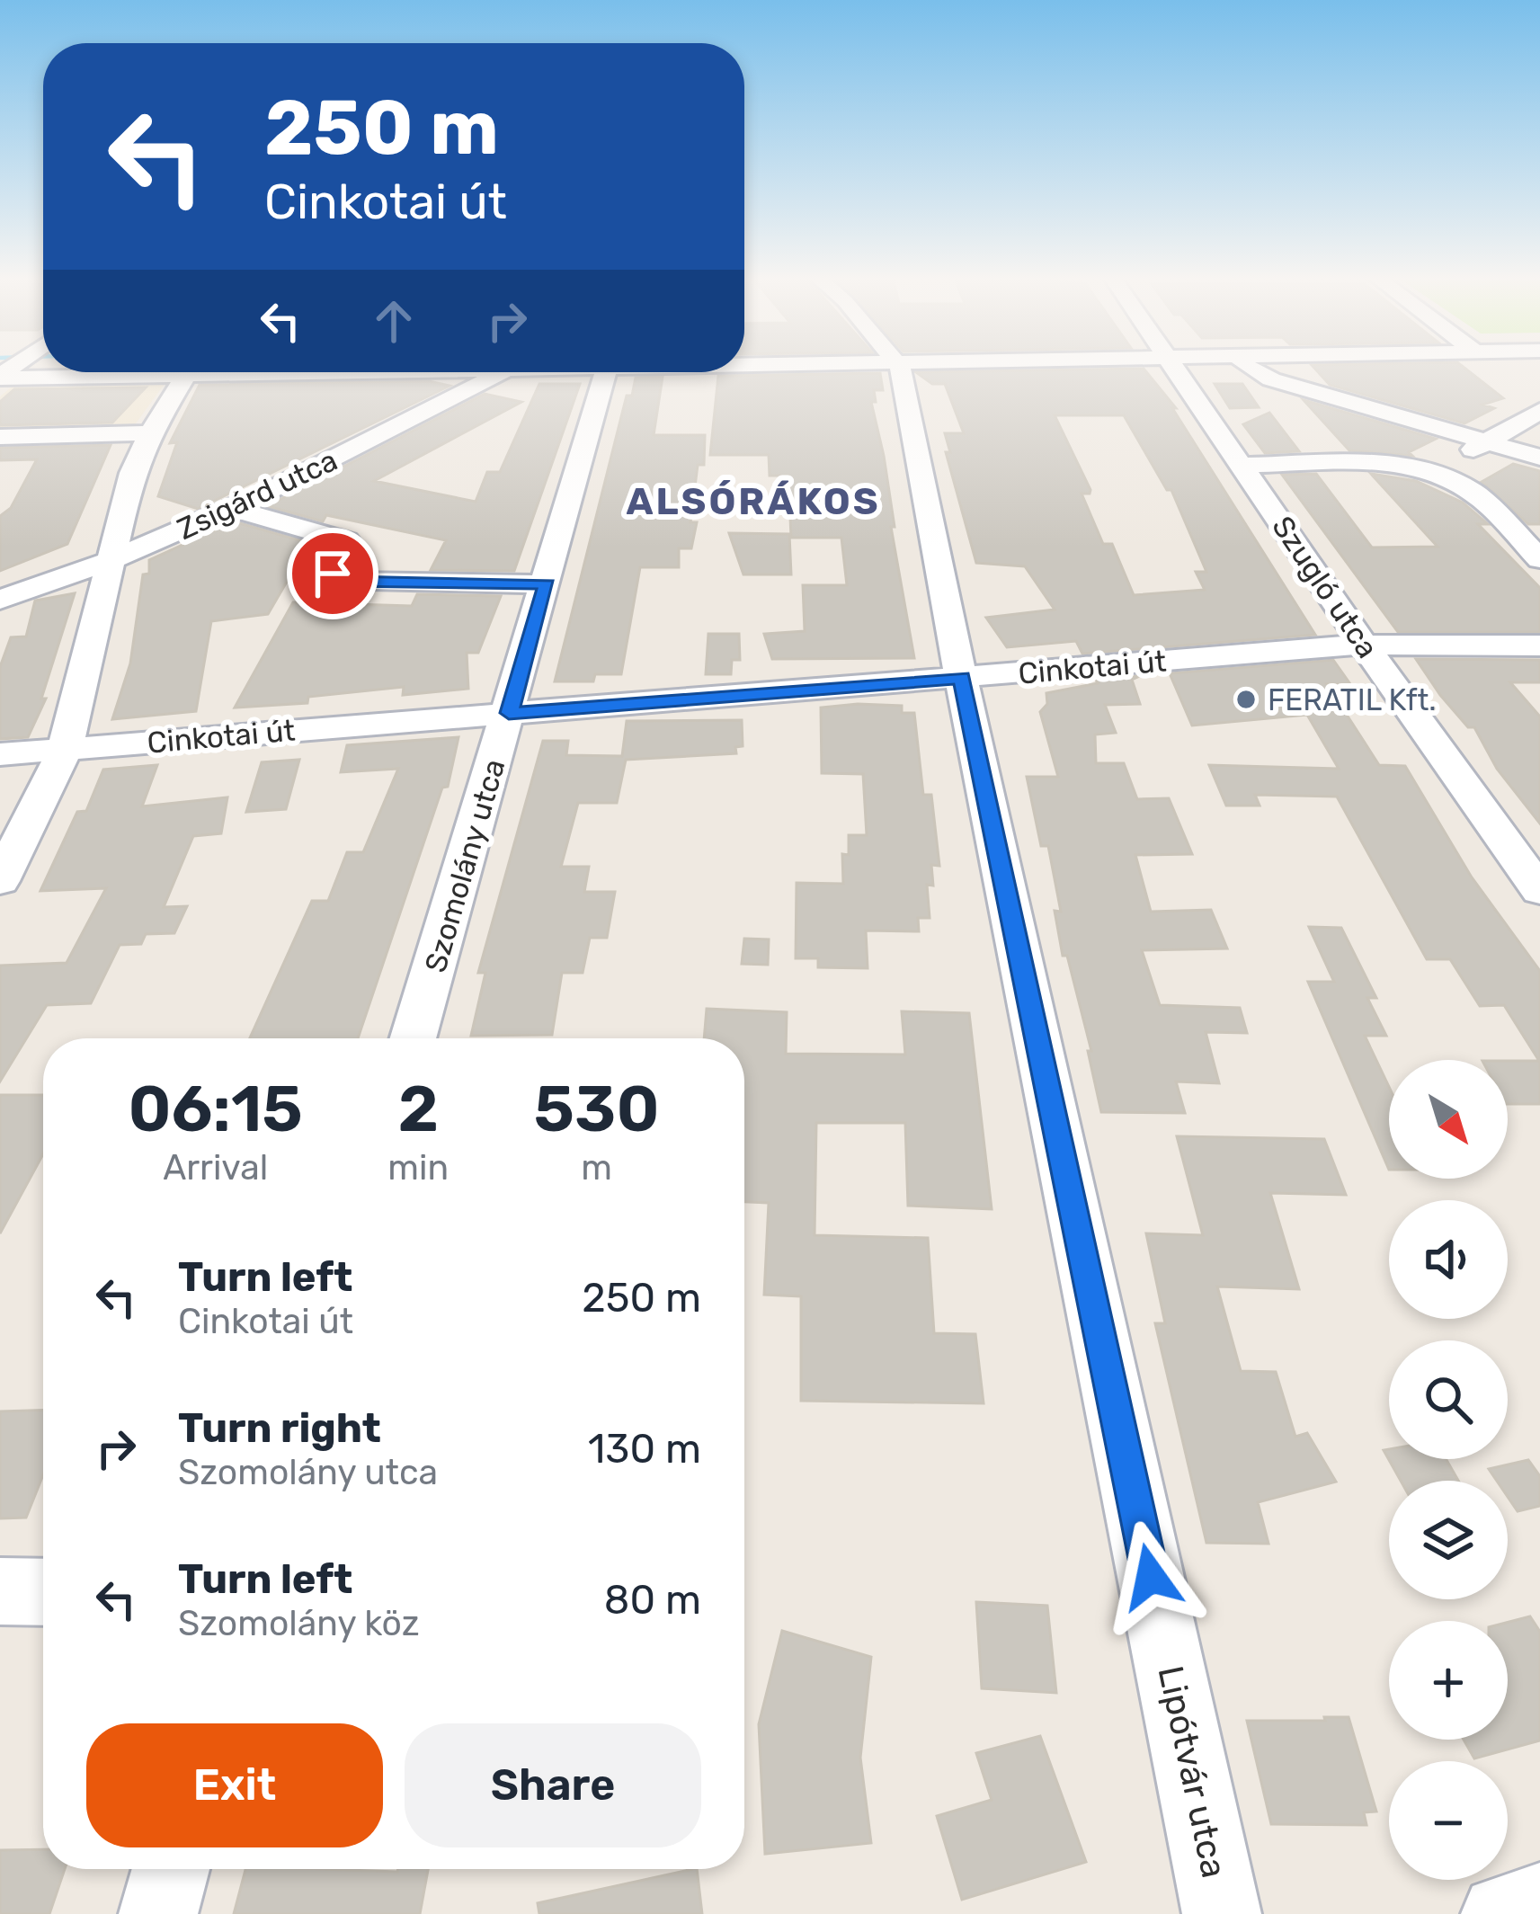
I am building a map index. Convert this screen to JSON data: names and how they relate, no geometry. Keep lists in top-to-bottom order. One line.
{"streets":{"street":["Zsigárd utca","Szugló utca","Cinkotai út","Szomolány utca","Lipótvár utca"]},"crossings":[["Szugló utca","Cinkotai út"],["Cinkotai út","Szomolány utca"],["Cinkotai út","Lipótvár utca"]],"districts":["ALSÓRÁKOS"],"places":["FERATIL Kft."],"north":"bottom right","page":{"turn":["250 m","Cinkotai út"],"eta":["06:15","Arrival","2","min","530","m"],"map_buttons":["+","−"],"list":[{"name":"Turn left","note":"Cinkotai út","value":"250 m"},{"name":"Turn right","note":"Szomolány utca","value":"130 m"},{"name":"Turn left","note":"Szomolány köz","value":"80 m"}],"buttons":["Exit","Share"]}}
